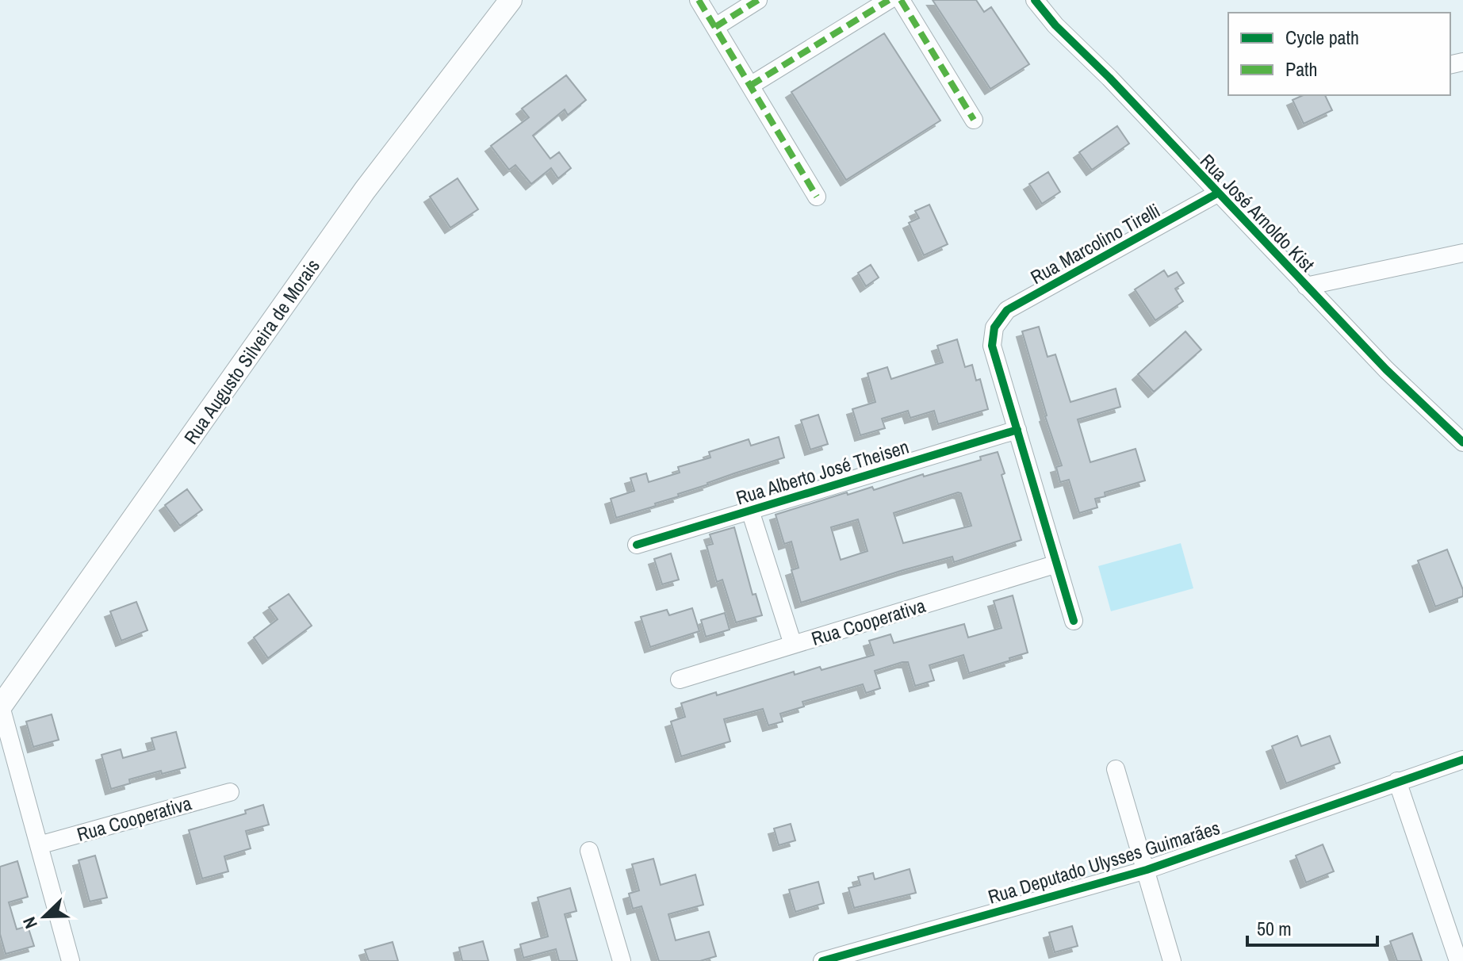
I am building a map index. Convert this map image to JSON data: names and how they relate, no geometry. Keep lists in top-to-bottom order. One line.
{"streets":{"main road":["Rua Augusto Silveira de Morais"],"street":["Rua José Arnoldo Kist","Rua Marcolino Tirelli","Rua Alberto José Theisen","Rua Cooperativa","Rua Deputado Ulysses Guimarães"]},"crossings":[["Rua José Arnoldo Kist","Rua Marcolino Tirelli"],["Rua Marcolino Tirelli","Rua Alberto José Theisen"]],"legend":["Cycle path","Path"],"scale_bar":"50 m","north":"bottom left"}
